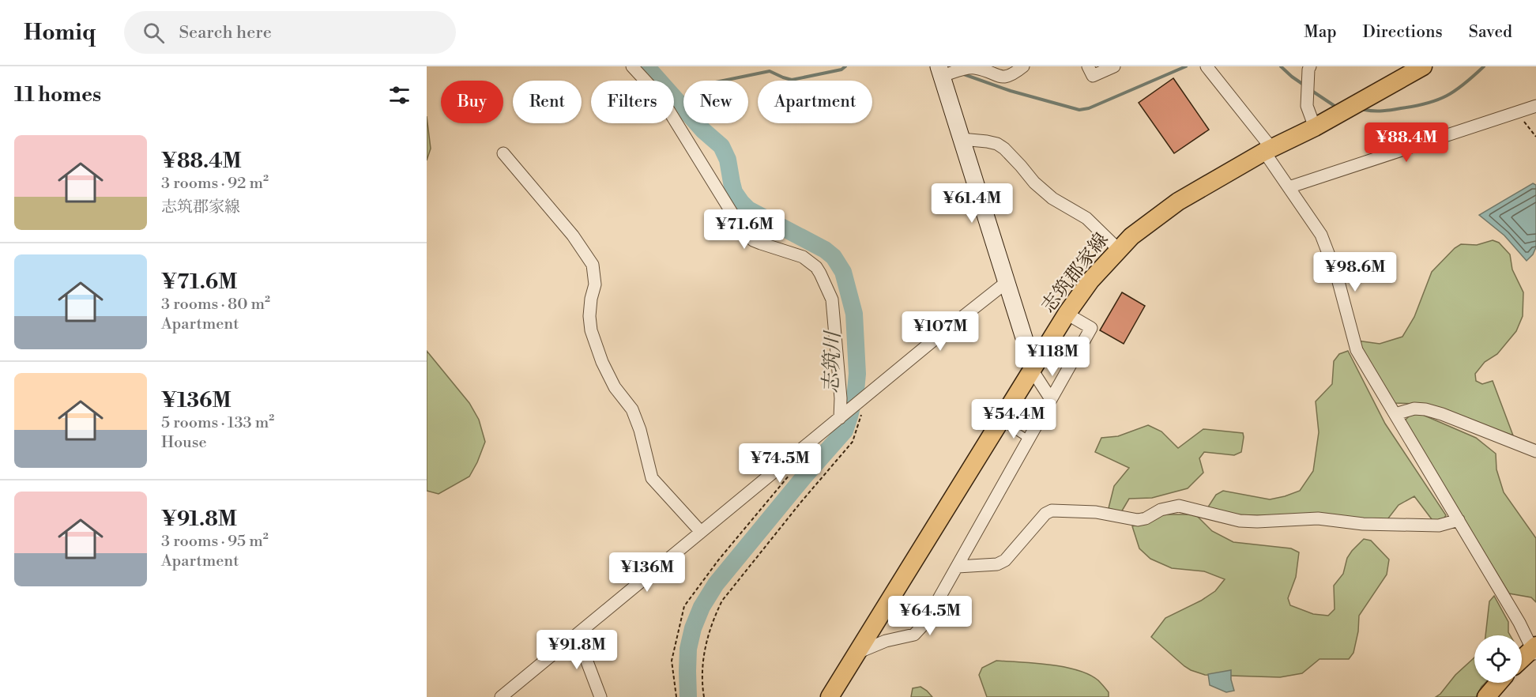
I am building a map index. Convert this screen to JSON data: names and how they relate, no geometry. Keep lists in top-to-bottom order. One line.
{"streets":{"main road":["志筑郡家線"]},"water":["志筑川"],"page":{"header":"Homiq","search":"Search here","nav":["Map","Directions","Saved"],"heading":"11 homes","chip":["Buy","Rent","Filters","New","Apartment"],"price":["¥88.4M","¥61.4M","¥71.6M","¥98.6M","¥107M","¥118M","¥54.4M","¥74.5M","¥136M","¥64.5M","¥91.8M"],"list":[{"name":"¥88.4M","note":"3 rooms · 92 m² · 志筑郡家線"},{"name":"¥71.6M","note":"3 rooms · 80 m² · Apartment"},{"name":"¥136M","note":"5 rooms · 133 m² · House"},{"name":"¥91.8M","note":"3 rooms · 95 m² · Apartment"}]}}
